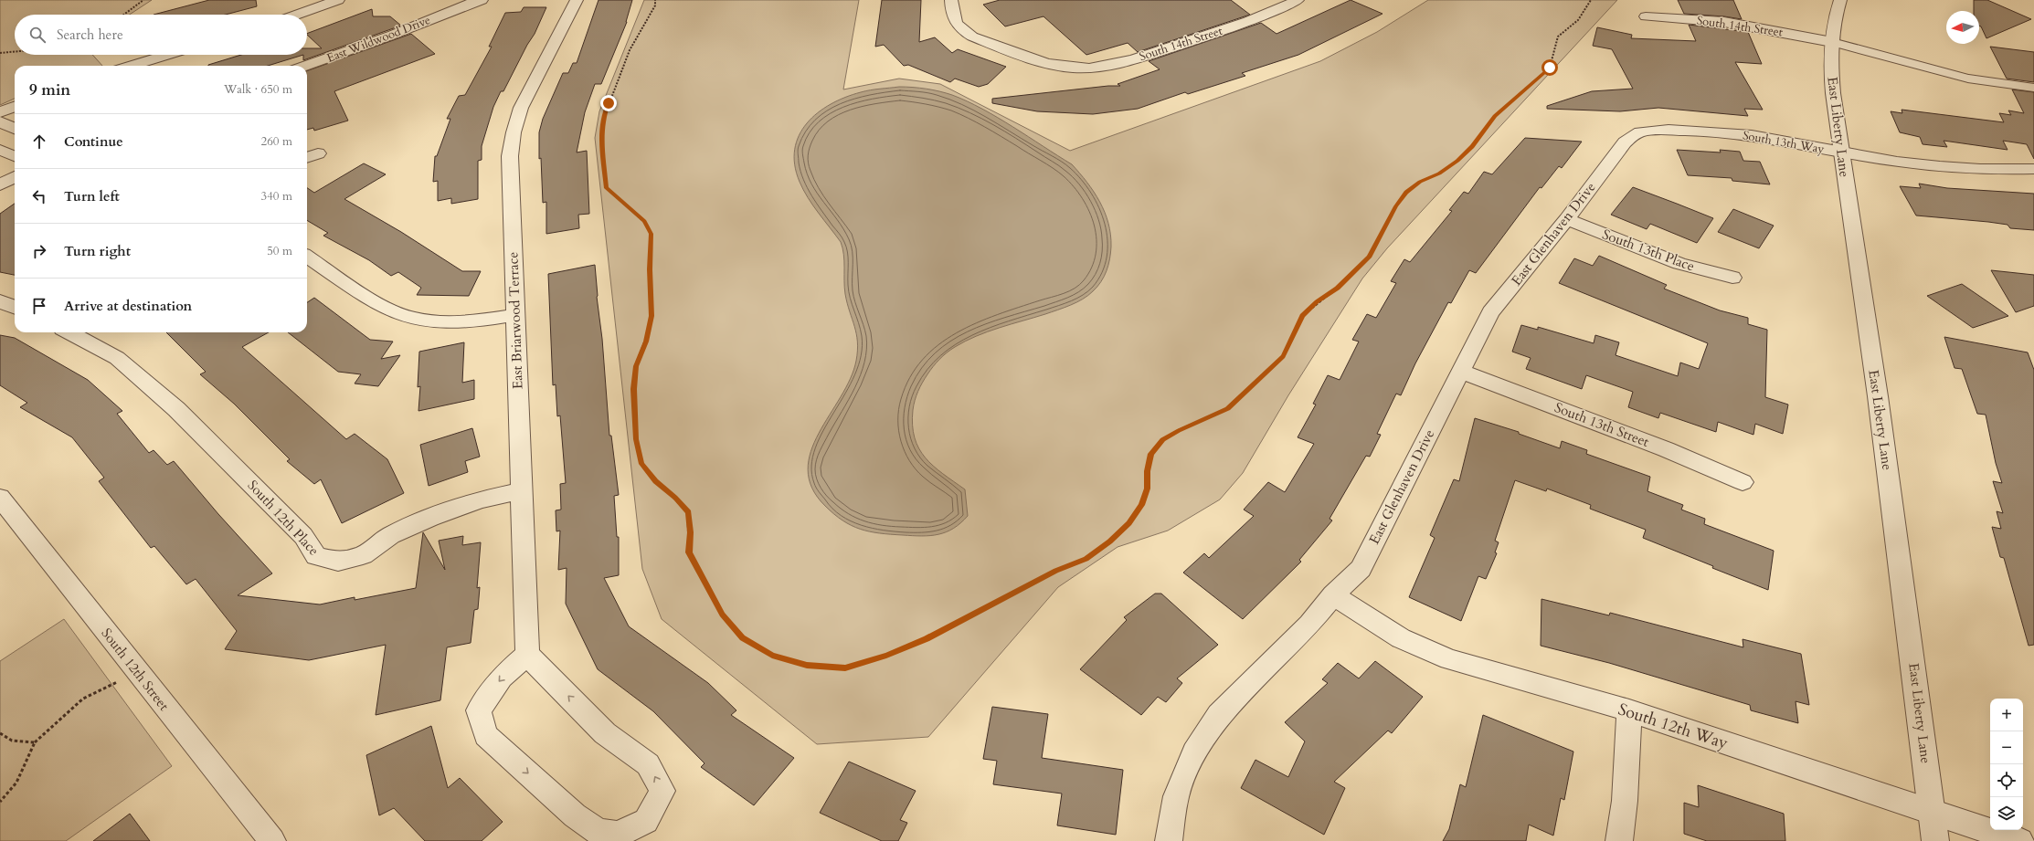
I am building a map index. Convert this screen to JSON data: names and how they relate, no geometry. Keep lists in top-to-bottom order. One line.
{"streets":{"street":["South 14th Street","East Wildwood Drive","East Liberty Lane","South 13th Way","East Glenhaven Drive","South 13th Place","East Briarwood Terrace","South 13th Street","South 12th Place","South 12th Street","South 12th Way"]},"crossings":[["South 14th Street","East Liberty Lane"],["East Liberty Lane","South 13th Way"],["East Liberty Lane","South 12th Way"],["South 13th Way","East Glenhaven Drive"],["East Glenhaven Drive","South 13th Place"],["East Glenhaven Drive","South 13th Street"],["East Glenhaven Drive","South 12th Way"],["East Briarwood Terrace","South 12th Place"]],"north":"left","page":{"search":"Search here","heading":["9 min","Walk · 650 m"],"list":[["Continue","260 m"],["Turn left","340 m"],["Turn right","50 m"],"Arrive at destination"],"map_buttons":["+","−"]}}
